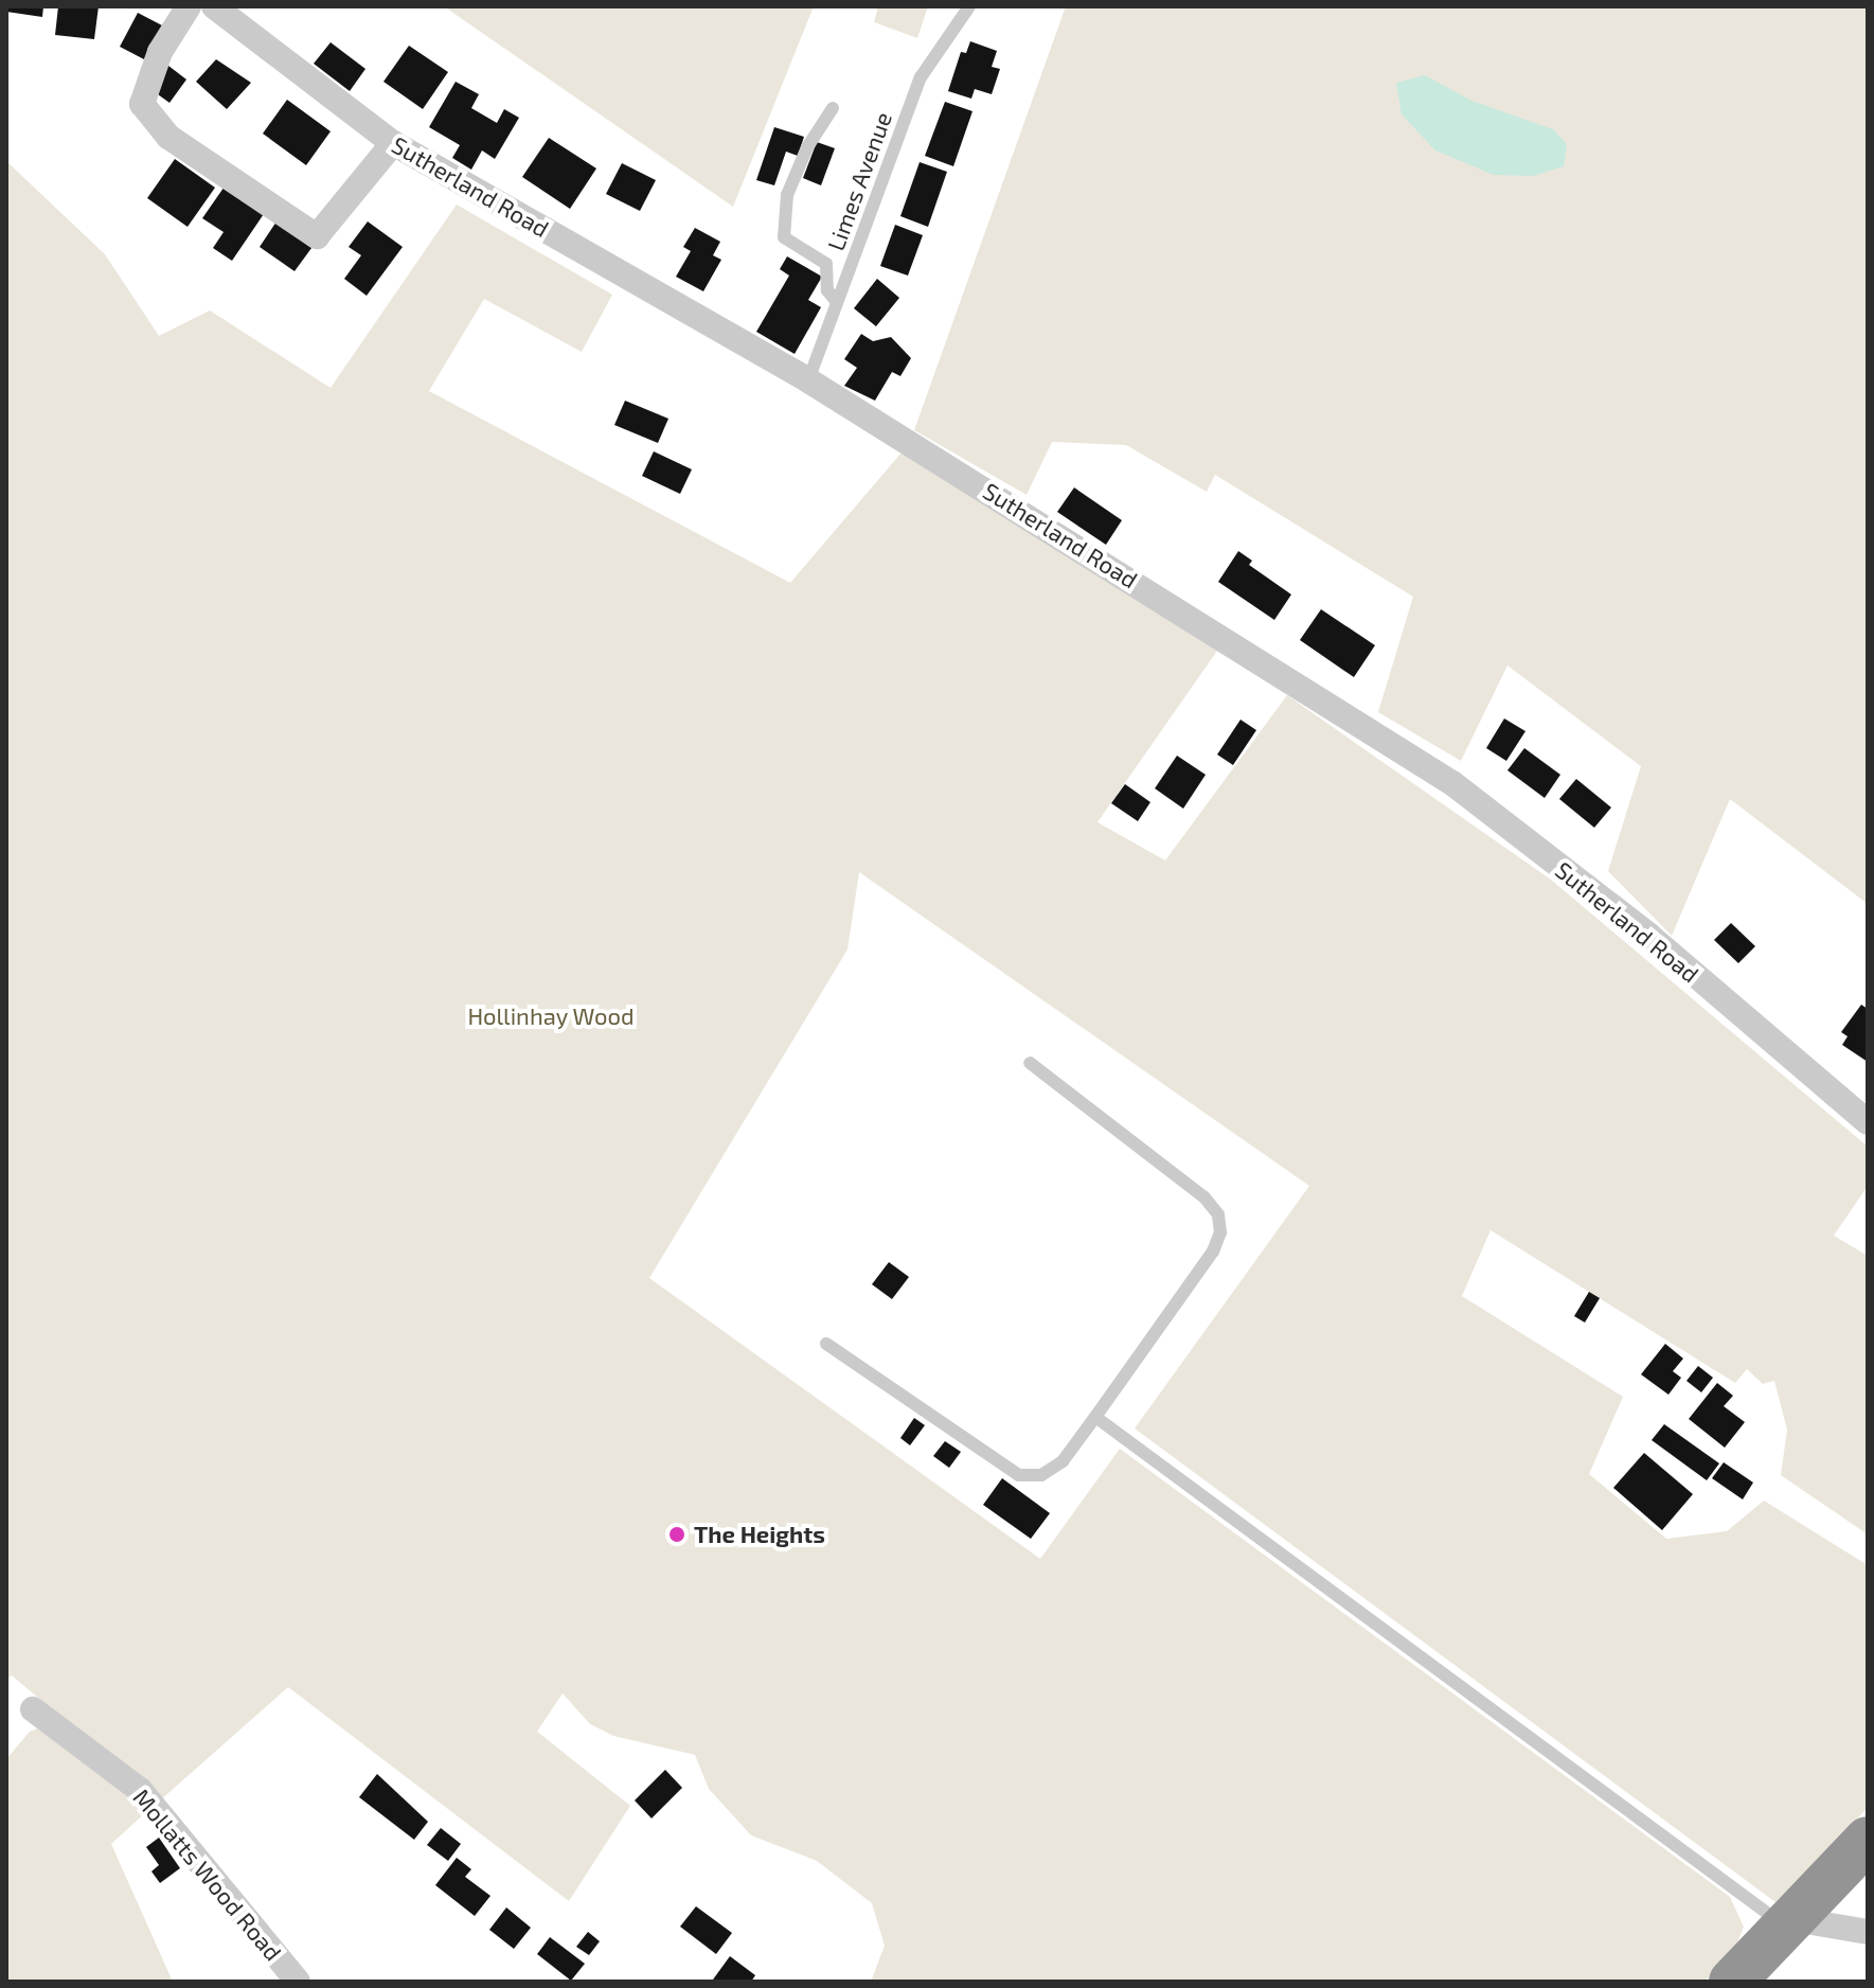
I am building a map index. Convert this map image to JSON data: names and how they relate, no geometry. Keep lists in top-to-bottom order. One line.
{"streets":{"street":["Sutherland Road","Mollatts Wood Road"],"lane":["Limes Avenue"]},"crossings":[["Limes Avenue","Sutherland Road"]],"parks":["Hollinhay Wood"],"places":["The Heights"]}
